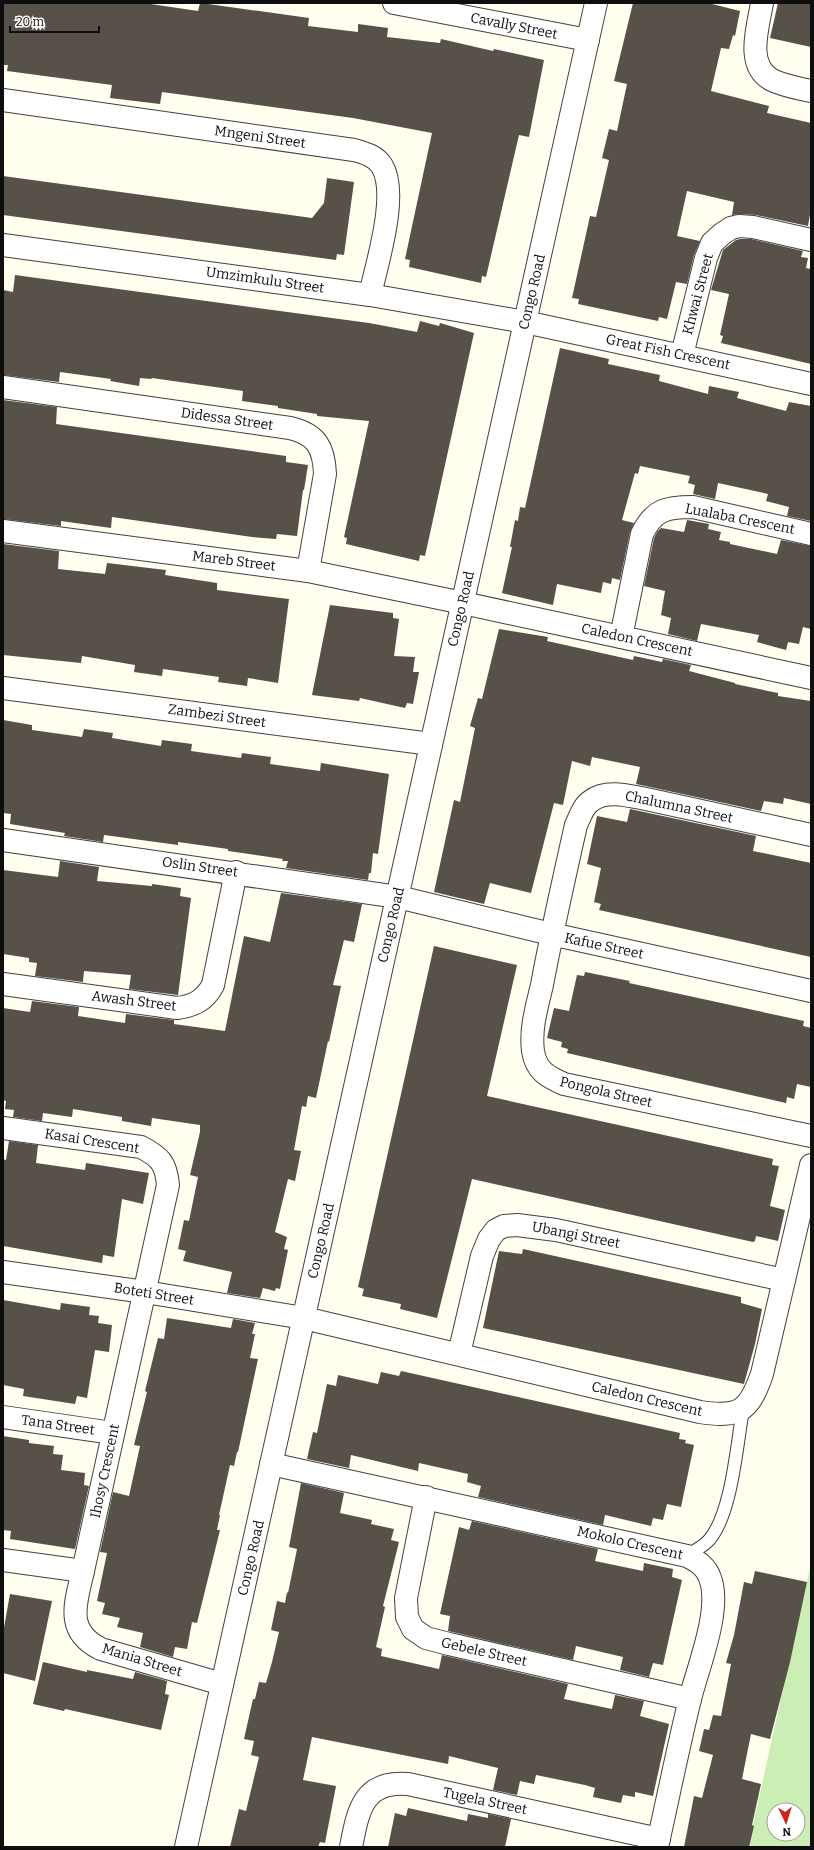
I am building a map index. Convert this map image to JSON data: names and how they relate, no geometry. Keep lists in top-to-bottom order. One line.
{"streets":{"street":["Cavally Street","Mngeni Street","Umzimkulu Street","Congo Road","Khwai Street","Great Fish Crescent","Didessa Street","Lualaba Crescent","Mareb Street","Caledon Crescent","Zambezi Street","Chalumna Street","Oslin Street","Kafue Street","Awash Street","Pongola Street","Kasai Crescent","Ubangi Street","Boteti Street","Tana Street","Ihosy Crescent","Mokolo Crescent","Gebele Street","Mania Street","Tugela Street"]},"crossings":[["Cavally Street","Congo Road"],["Mngeni Street","Umzimkulu Street"],["Umzimkulu Street","Congo Road"],["Umzimkulu Street","Great Fish Crescent"],["Congo Road","Great Fish Crescent"],["Congo Road","Mareb Street"],["Congo Road","Caledon Crescent"],["Congo Road","Zambezi Street"],["Congo Road","Oslin Street"],["Congo Road","Kafue Street"],["Congo Road","Boteti Street"],["Congo Road","Mokolo Crescent"],["Congo Road","Mania Street"],["Khwai Street","Great Fish Crescent"],["Didessa Street","Mareb Street"],["Lualaba Crescent","Caledon Crescent"],["Mareb Street","Caledon Crescent"],["Caledon Crescent","Ubangi Street"],["Caledon Crescent","Boteti Street"],["Chalumna Street","Kafue Street"],["Chalumna Street","Pongola Street"],["Oslin Street","Kafue Street"],["Oslin Street","Awash Street"],["Kafue Street","Pongola Street"],["Kasai Crescent","Boteti Street"],["Kasai Crescent","Ihosy Crescent"],["Boteti Street","Ihosy Crescent"],["Tana Street","Ihosy Crescent"],["Ihosy Crescent","Mania Street"],["Mokolo Crescent","Gebele Street"],["Mokolo Crescent","Tugela Street"]],"scale_bar":"20 m","north":"bottom"}
